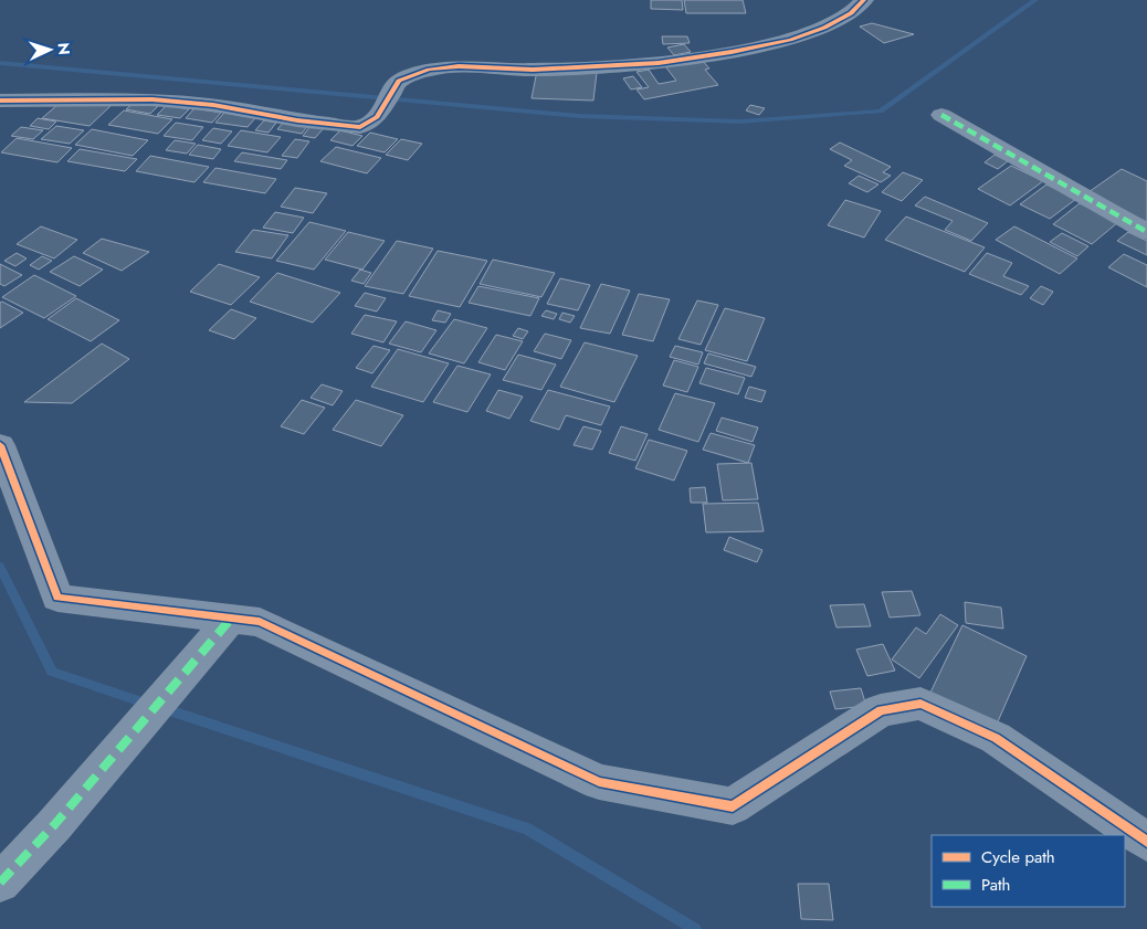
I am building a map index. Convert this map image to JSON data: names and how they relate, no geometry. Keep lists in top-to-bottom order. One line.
{"legend":["Cycle path","Path"],"north":"right"}
